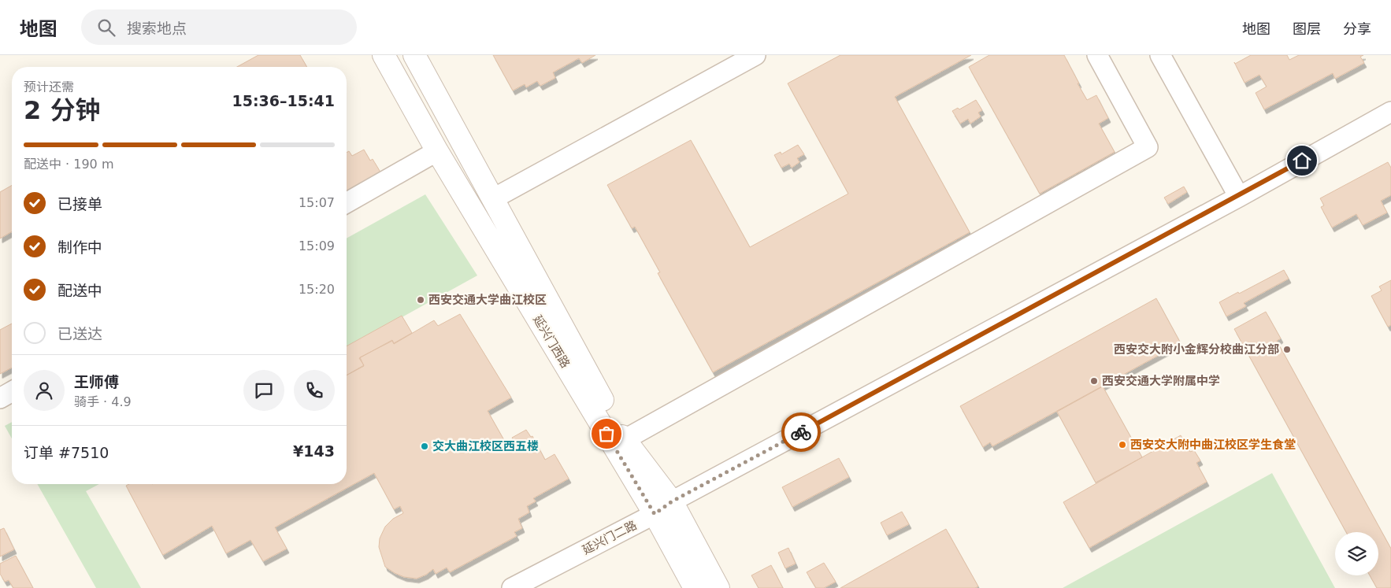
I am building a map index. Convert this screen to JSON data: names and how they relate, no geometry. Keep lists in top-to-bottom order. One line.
{"streets":{"street":["延兴门西路","延兴门二路"]},"crossings":[["延兴门西路","延兴门二路"]],"places":["西安交通大学曲江校区","西安交大附小金辉分校曲江分部","西安交通大学附属中学","西安交大附中曲江校区学生食堂","交大曲江校区西五楼"],"page":{"header":"地图","search":"搜索地点","nav":["地图","图层","分享"],"heading":["2 分钟","预计还需","15:36–15:41"],"panel":["王师傅","骑手 · 4.9","订单 #7510","¥143"],"bar":"配送中 · 190 m","list":[["已接单","15:07"],["制作中","15:09"],["配送中","15:20"],"已送达"]}}
